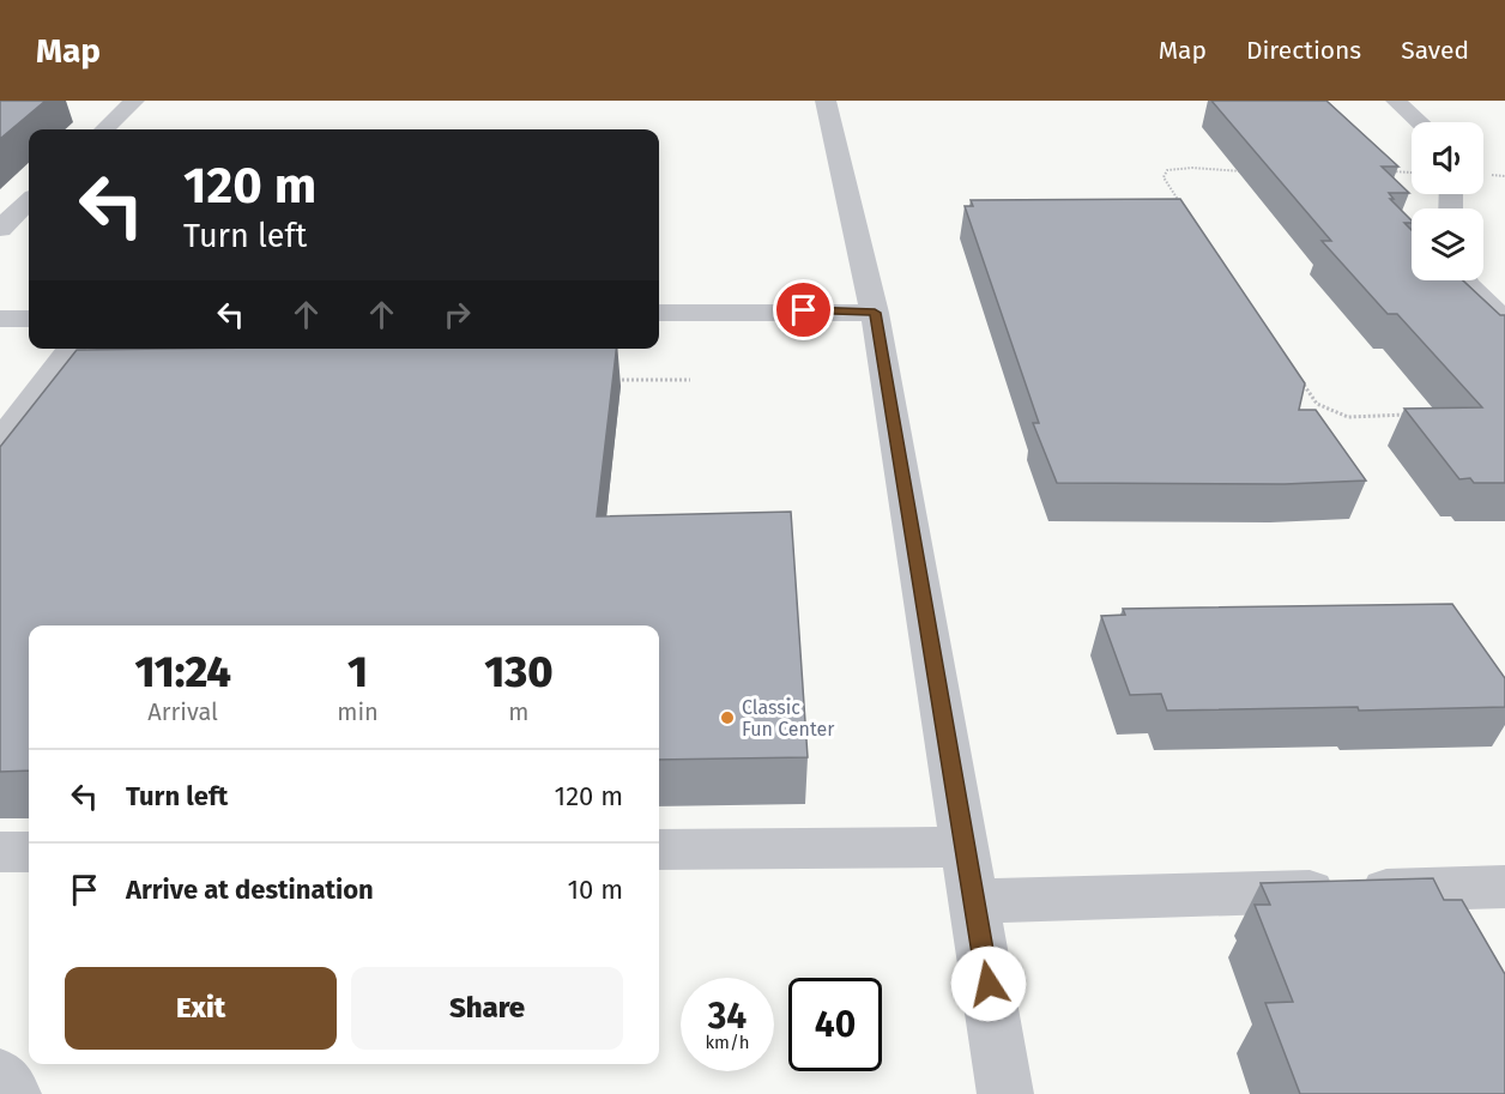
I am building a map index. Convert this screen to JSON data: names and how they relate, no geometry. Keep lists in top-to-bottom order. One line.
{"places":["Classic Fun Center"],"page":{"header":"Map","nav":["Map","Directions","Saved"],"turn":["120 m","Turn left"],"eta":["11:24","Arrival","1","min","130","m"],"list":[{"name":"Turn left","value":"120 m"},{"name":"Arrive at destination","value":"10 m"}],"buttons":["Exit","Share"],"speed":"34 km/h","limit":"40"}}
